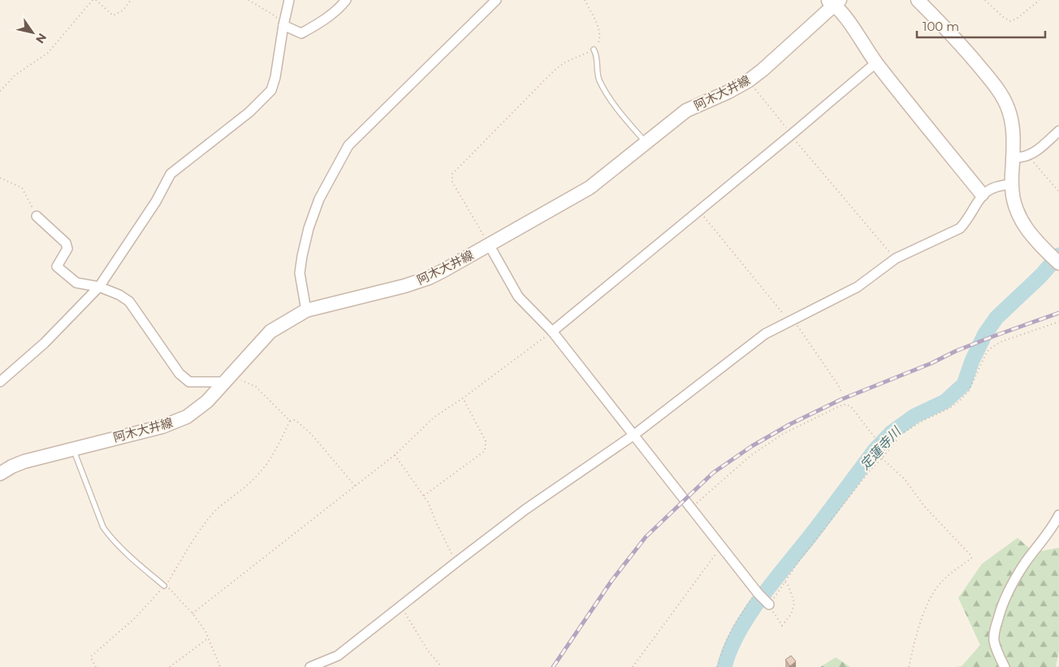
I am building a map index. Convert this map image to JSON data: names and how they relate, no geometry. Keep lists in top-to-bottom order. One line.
{"streets":{"main road":["阿木大井線"]},"water":["定蓮寺川"],"scale_bar":"100 m","north":"bottom right"}
